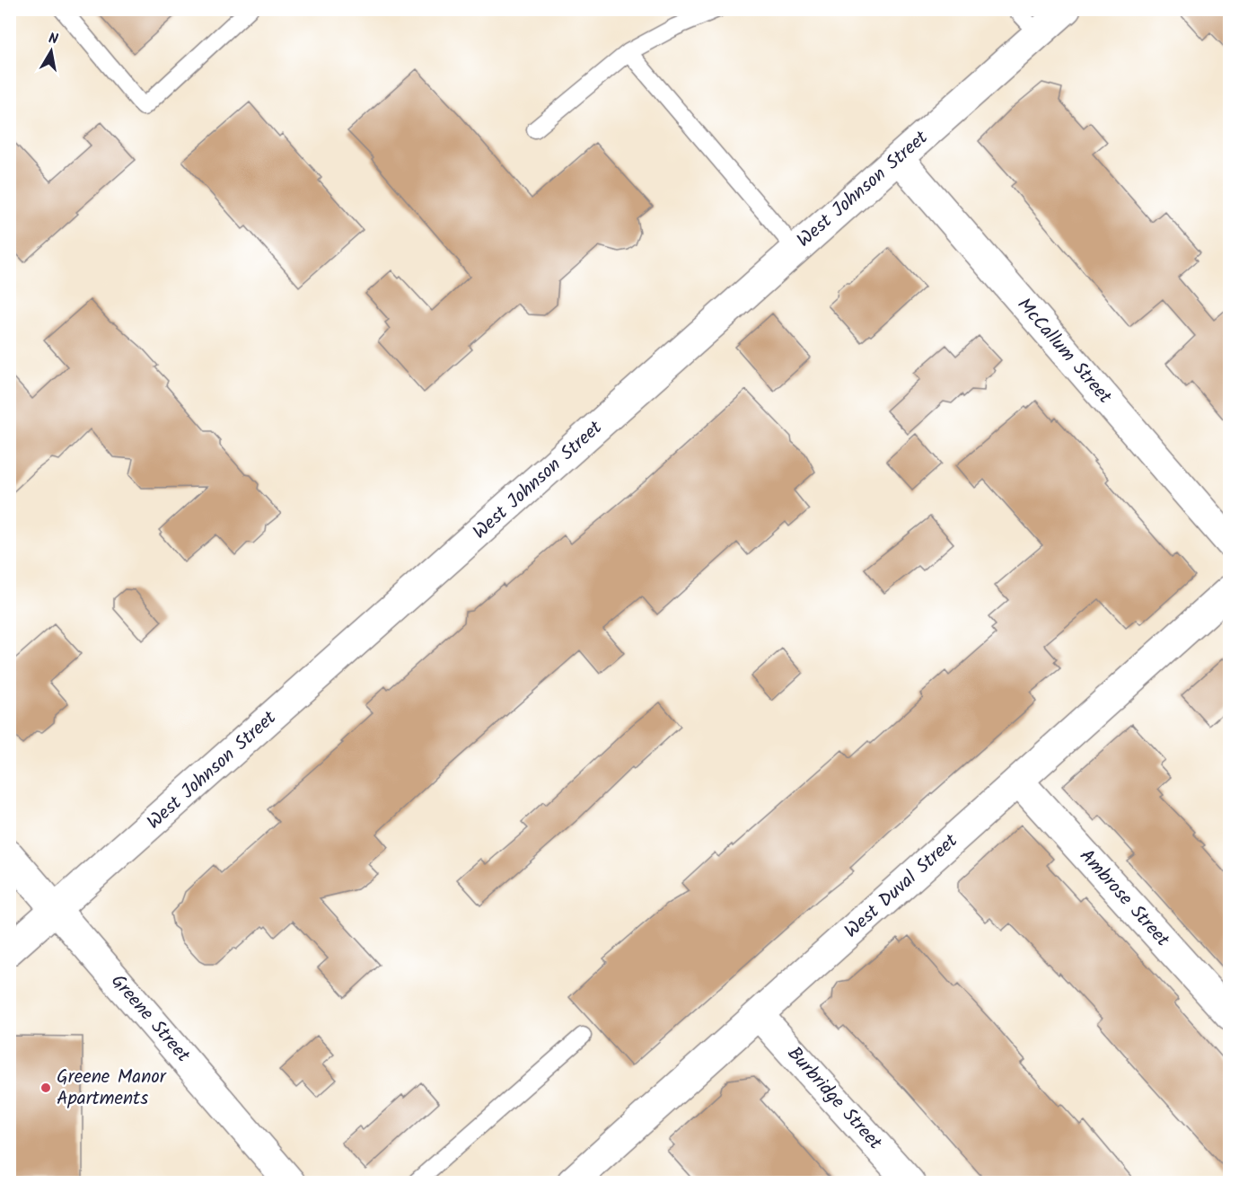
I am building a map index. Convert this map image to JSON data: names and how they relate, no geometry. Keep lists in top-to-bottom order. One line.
{"streets":{"street":["West Johnson Street","McCallum Street","West Duval Street","Ambrose Street","Greene Street","Burbridge Street"]},"crossings":[["West Johnson Street","McCallum Street"],["West Johnson Street","Greene Street"],["West Duval Street","Ambrose Street"],["West Duval Street","Burbridge Street"]],"places":["Greene Manor Apartments"],"north":"top"}
